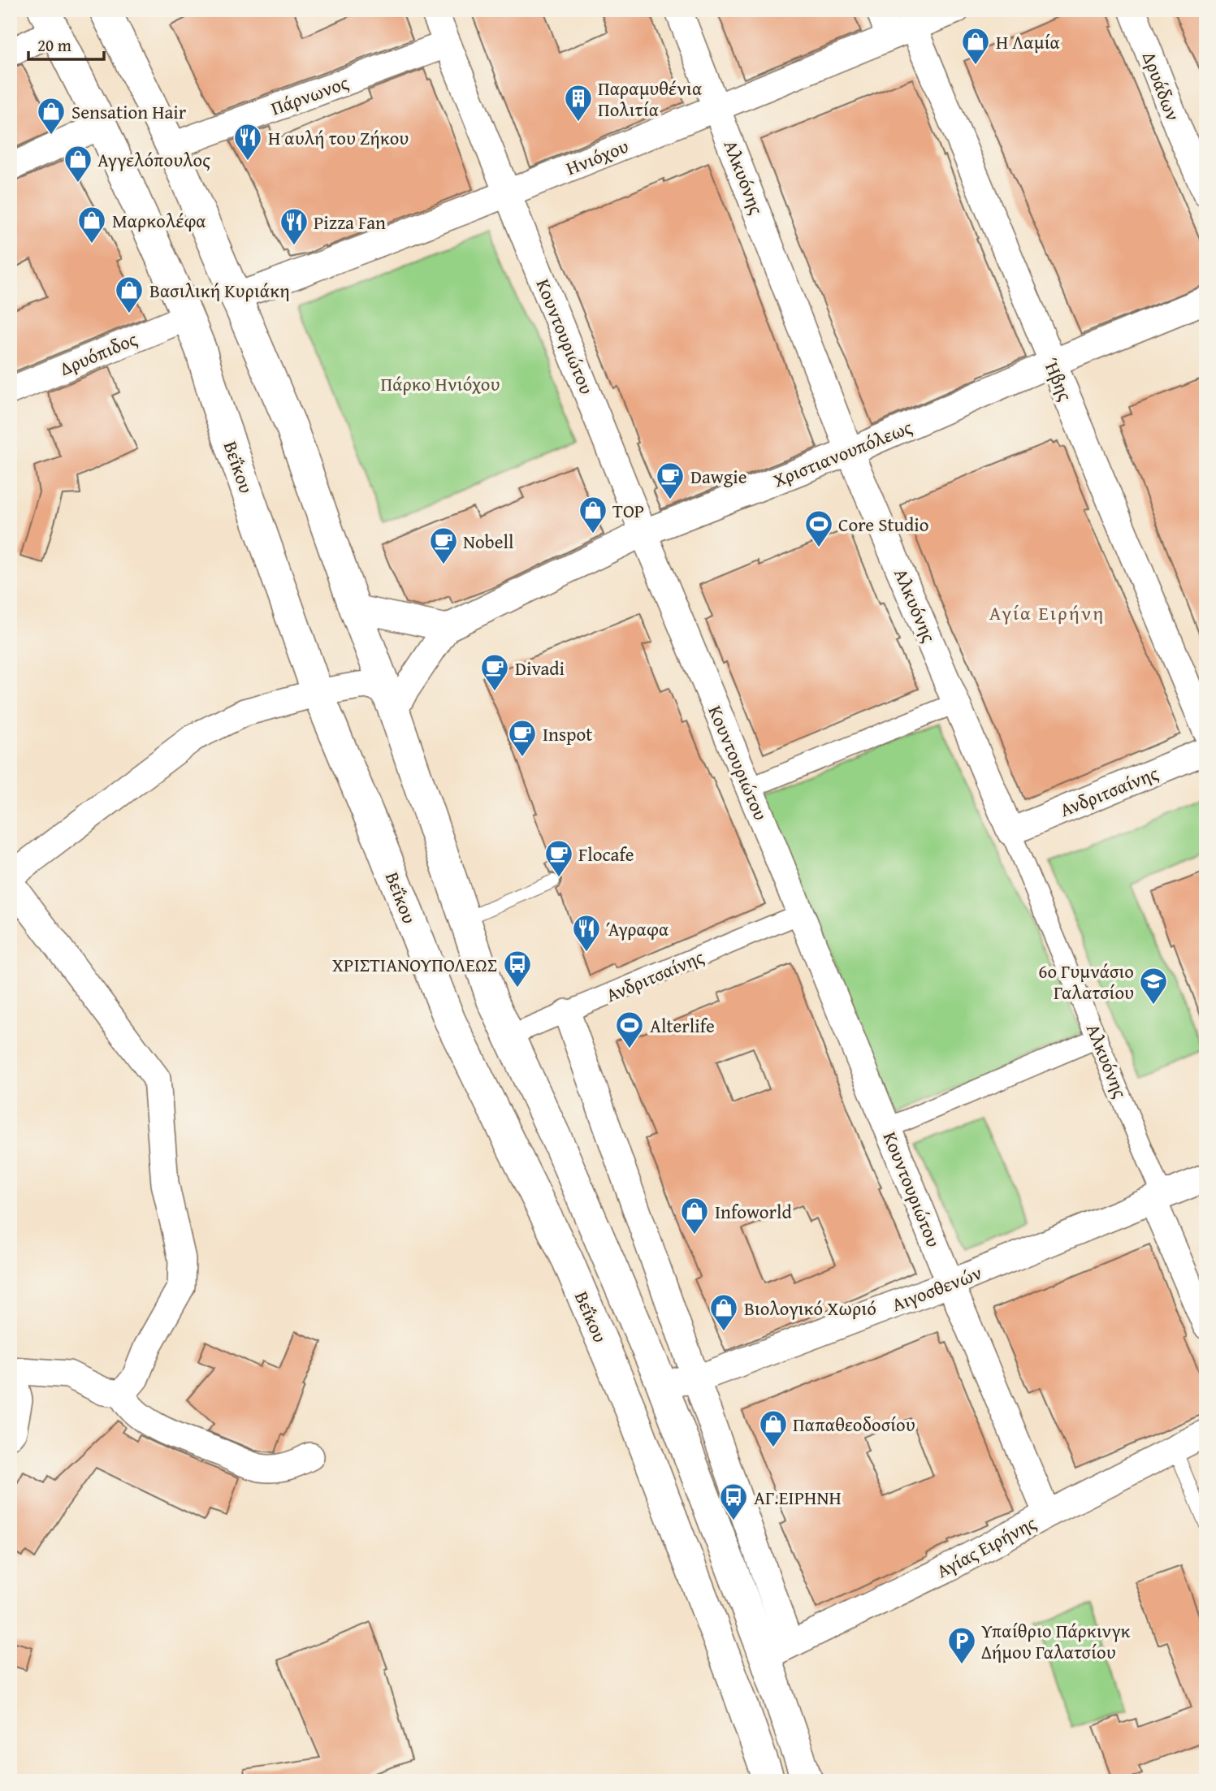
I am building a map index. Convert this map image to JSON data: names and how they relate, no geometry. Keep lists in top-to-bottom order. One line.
{"streets":{"main road":["Βεΐκου"],"street":["Δρυάδων","Πάρνωνος","Ηνιόχου","Αλκυόνης","Κουντουριώτου","Δρυόπιδος","Ήβης","Χριστιανουπόλεως","Ανδριτσαίνης","Αιγοσθενών","Αγίας Ειρήνης"]},"crossings":[["Πάρνωνος","Κουντουριώτου"],["Πάρνωνος","Βεΐκου"],["Ηνιόχου","Αλκυόνης"],["Ηνιόχου","Κουντουριώτου"],["Ηνιόχου","Ήβης"],["Ηνιόχου","Βεΐκου"],["Αλκυόνης","Χριστιανουπόλεως"],["Αλκυόνης","Ανδριτσαίνης"],["Αλκυόνης","Αιγοσθενών"],["Κουντουριώτου","Χριστιανουπόλεως"],["Κουντουριώτου","Ανδριτσαίνης"],["Κουντουριώτου","Αιγοσθενών"],["Κουντουριώτου","Αγίας Ειρήνης"],["Δρυόπιδος","Βεΐκου"],["Ήβης","Χριστιανουπόλεως"],["Βεΐκου","Ανδριτσαίνης"],["Βεΐκου","Αιγοσθενών"],["Βεΐκου","Αγίας Ειρήνης"]],"districts":["Αγία Ειρήνη"],"parks":["Πάρκο Ηνιόχου"],"places":{"shop":["Η Λαμία","Sensation Hair","Αγγελόπουλος","Μαρκολέφα","Βασιλική Κυριάκη","TOP","Infoworld","Βιολογικό Χωριό","Παπαθεοδοσίου"],"building":["Παραμυθένια Πολιτία"],"restaurant":["Η αυλή του Ζήκου","Pizza Fan","Άγραφα"],"cafe":["Dawgie","Nobell","Divadi","Inspot","Flocafe"],"sports":["Core Studio","Alterlife"],"bus stop":["ΧΡΙΣΤΙΑΝΟΥΠΟΛΕΩΣ","ΑΓ.ΕΙΡΗΝΗ"],"school or university":["6ο Γυμνάσιο Γαλατσίου"],"parking":["Υπαίθριο Πάρκινγκ Δήμου Γαλατσίου"]},"scale_bar":"20 m"}
